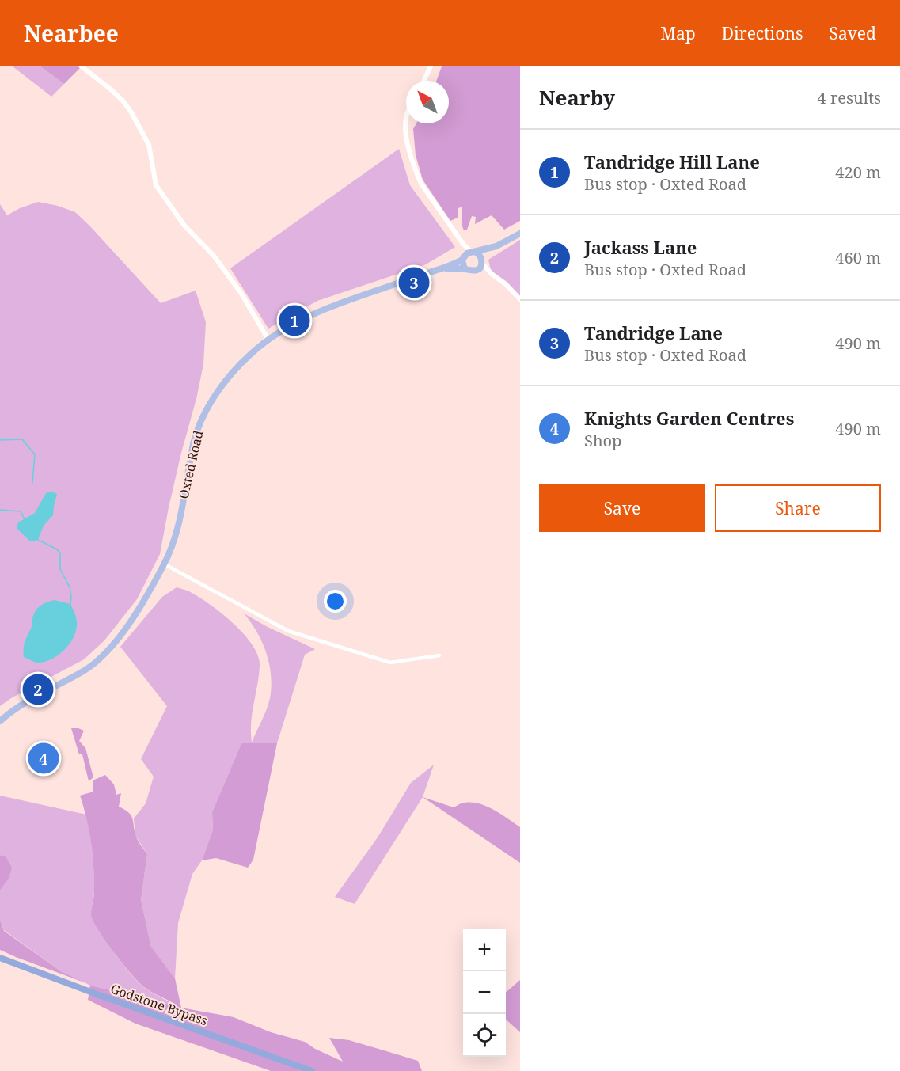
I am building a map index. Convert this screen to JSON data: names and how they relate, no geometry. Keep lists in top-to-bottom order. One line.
{"streets":{"highway":["Godstone Bypass"],"main road":["Oxted Road"]},"north":"top left","page":{"header":"Nearbee","nav":["Map","Directions","Saved"],"heading":["Nearby","4 results"],"list":[{"mark":"1","name":"Tandridge Hill Lane","note":"Bus stop · Oxted Road","value":"420 m"},{"mark":"2","name":"Jackass Lane","note":"Bus stop · Oxted Road","value":"460 m"},{"mark":"3","name":"Tandridge Lane","note":"Bus stop · Oxted Road","value":"490 m"},{"mark":"4","name":"Knights Garden Centres","note":"Shop","value":"490 m"}],"pins":["3","1","2","4"],"buttons":["Save","Share"],"map_buttons":["+","−"]}}
